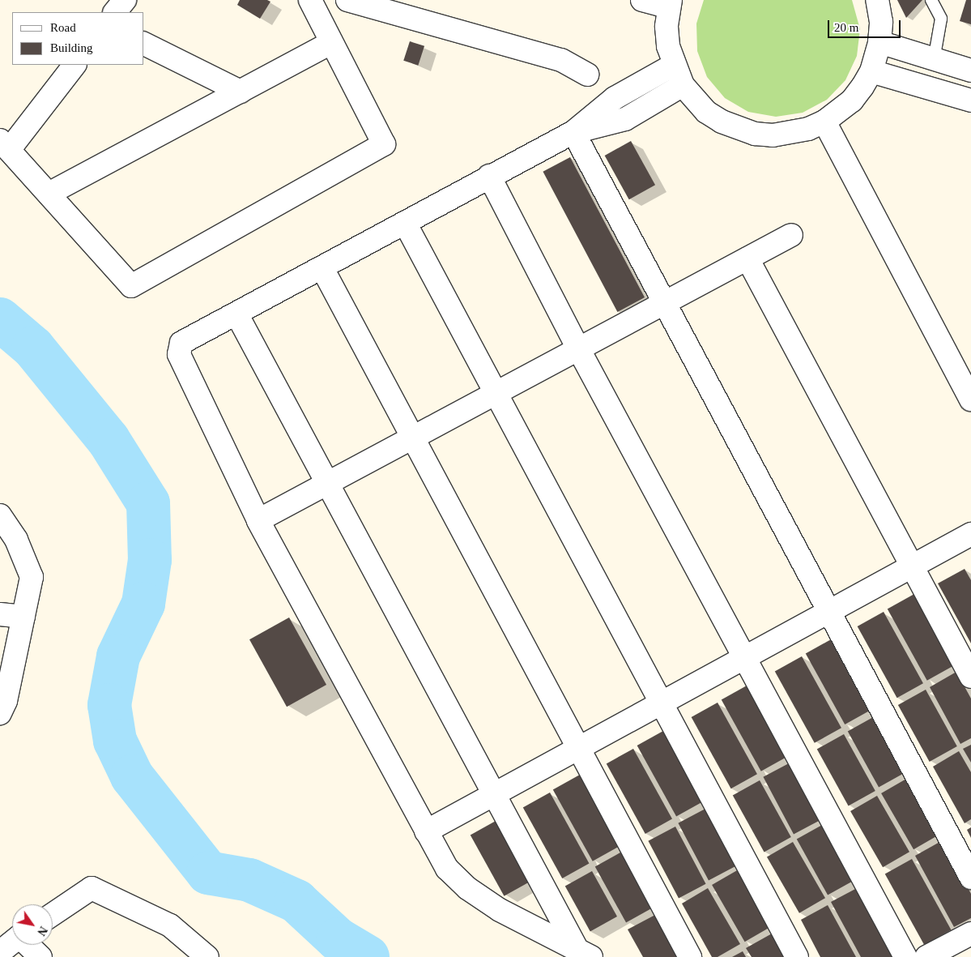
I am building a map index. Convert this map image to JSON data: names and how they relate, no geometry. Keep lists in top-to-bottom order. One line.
{"legend":["Road","Building"],"scale_bar":"20 m","north":"bottom right"}
